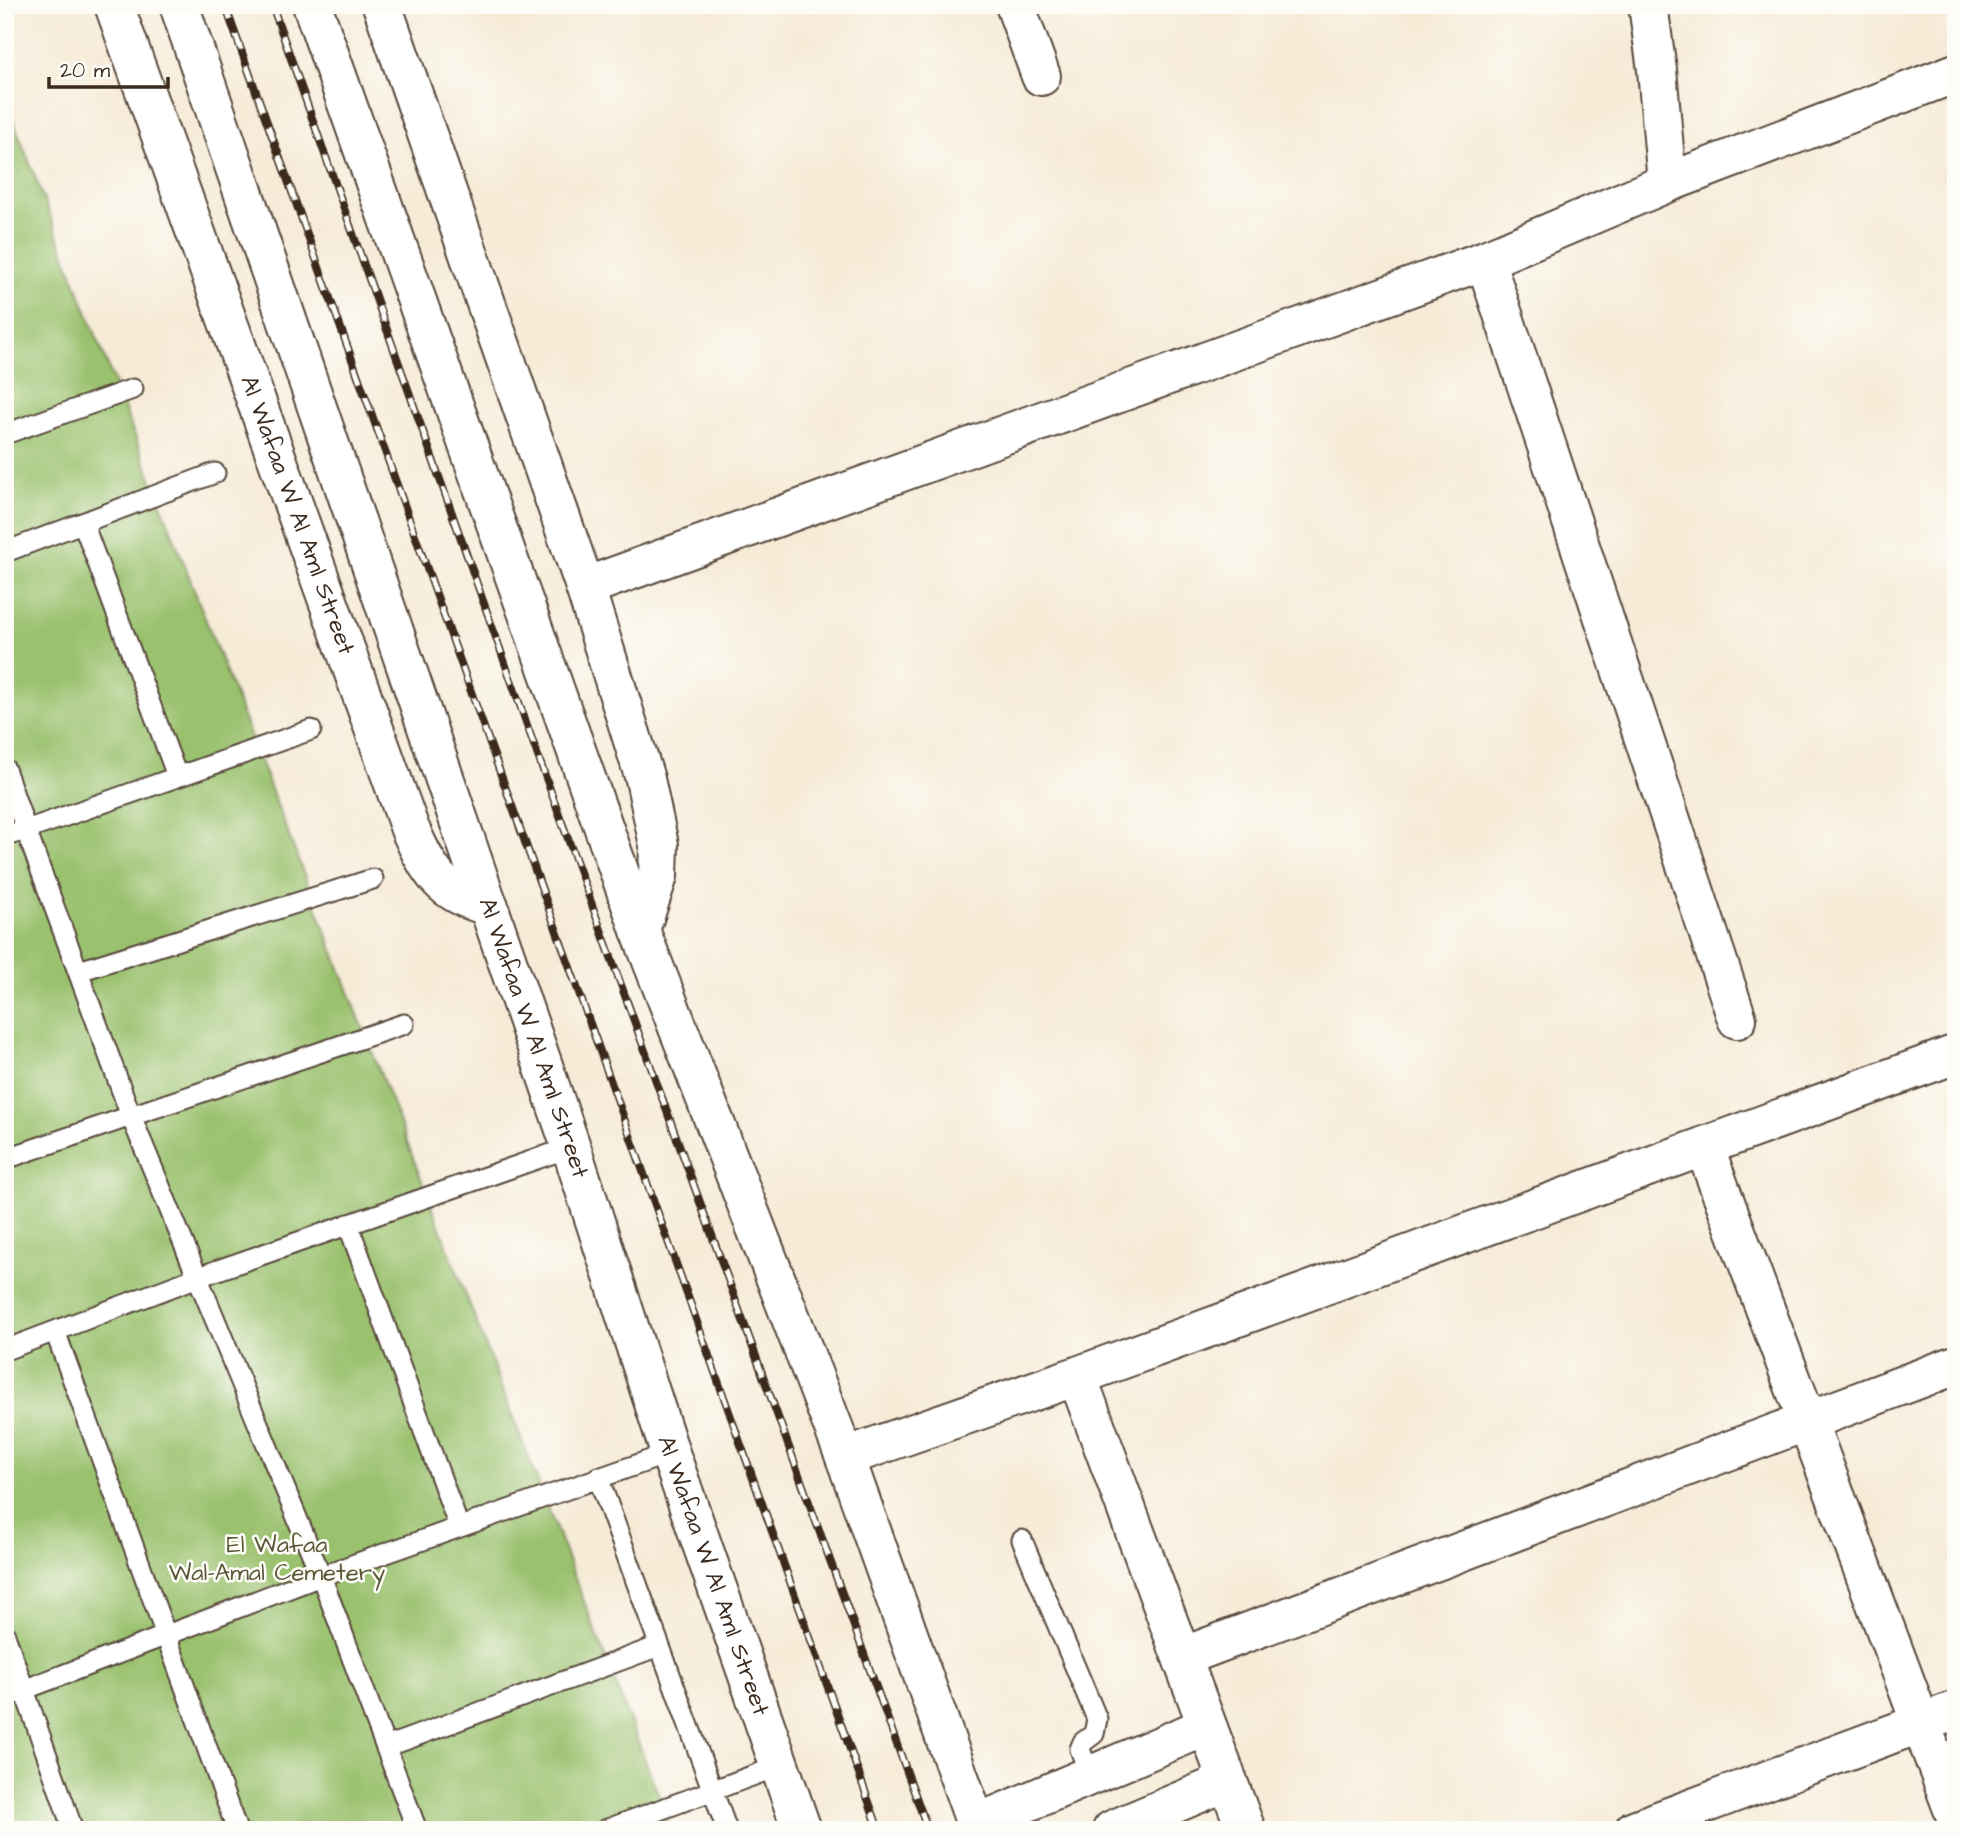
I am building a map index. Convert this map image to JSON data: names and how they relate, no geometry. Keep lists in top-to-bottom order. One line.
{"streets":{"street":["Al Wafaa W Al Aml Street"]},"parks":["El Wafaa Wal-Amal Cemetery"],"scale_bar":"20 m"}
